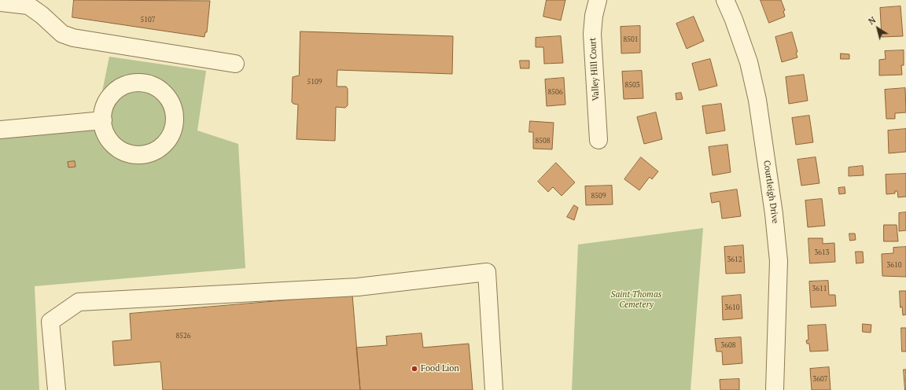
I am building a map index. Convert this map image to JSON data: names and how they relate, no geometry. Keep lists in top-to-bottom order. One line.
{"streets":{"street":["Valley Hill Court","Courtleigh Drive"]},"parks":["Saint Thomas Cemetery"],"places":["Food Lion"],"house_numbers":["5107","8501","5109","8503","8506","8508","8509","3613","3612","3610","3611","3610","8526","3608","3607"],"north":"top left"}
